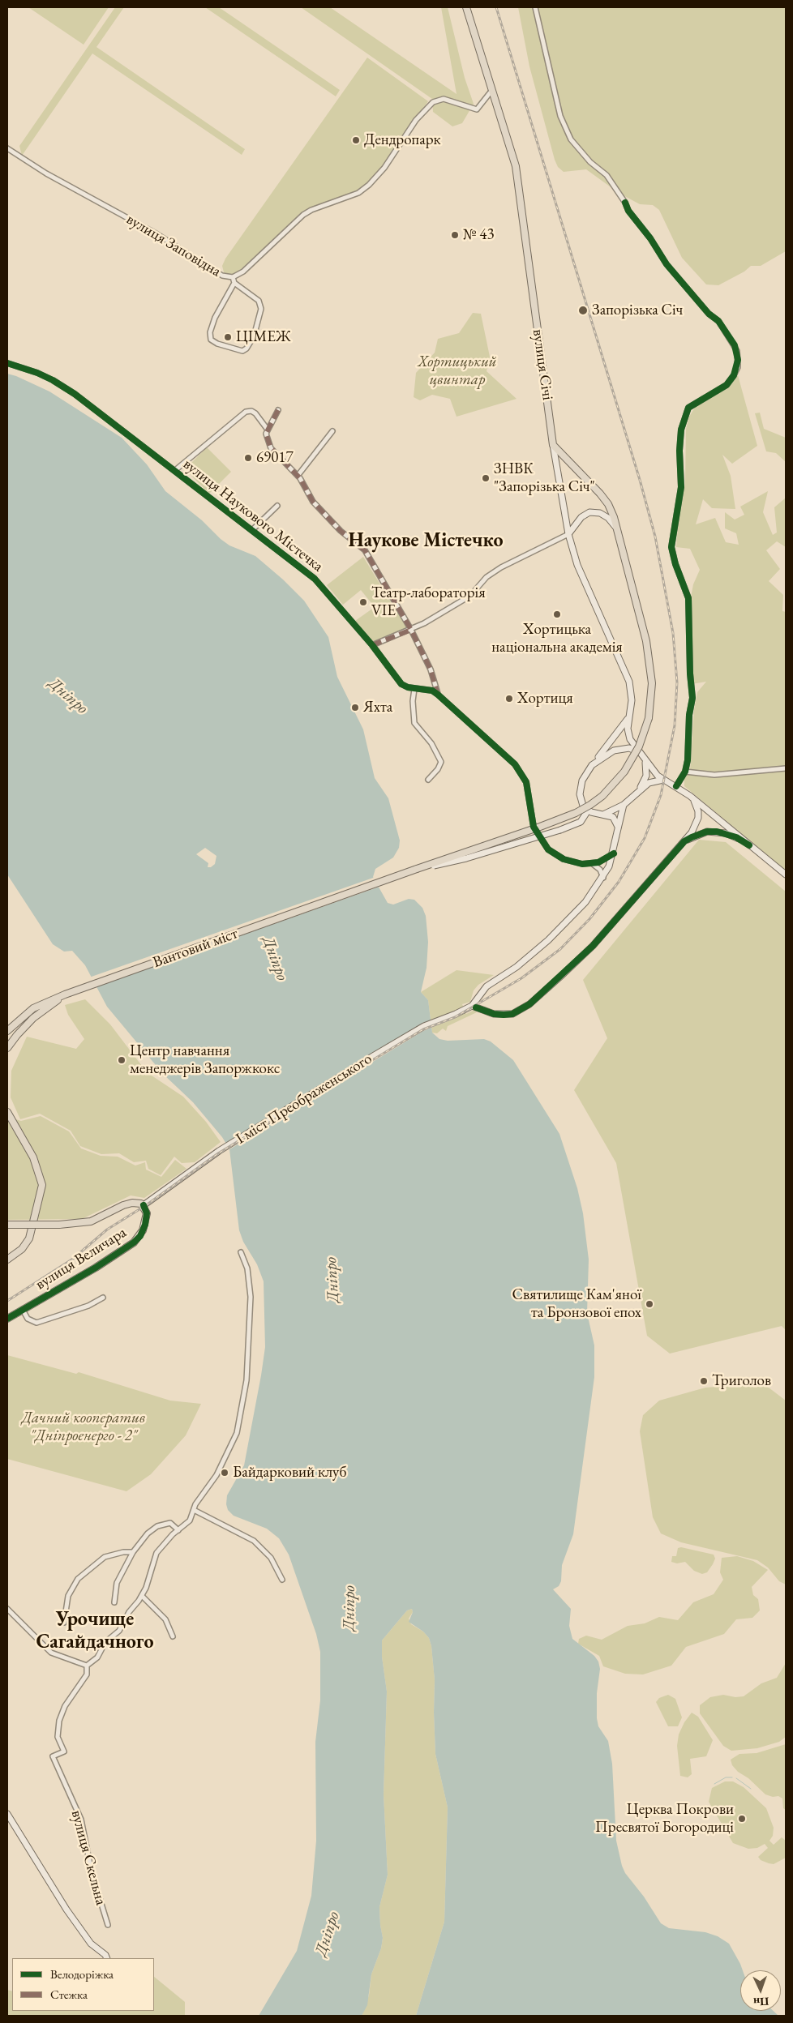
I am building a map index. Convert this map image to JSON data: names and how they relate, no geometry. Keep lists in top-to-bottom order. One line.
{"streets":{"main road":["вулиця Січі","Вантовий міст","I міст Преображенського","вулиця Величара"],"street":["вулиця Заповідна","вулиця Наукового Містечка","вулиця Скельна"]},"crossings":[["вулиця Заповідна","вулиця Січі"],["вулиця Січі","Вантовий міст"],["I міст Преображенського","вулиця Величара"]],"districts":["Наукове Містечко","Урочище Сагайдачного"],"water":["Дніпро"],"parks":["Хортицький цвинтар","Дачний кооператив \"Дніпроенерго - 2\""],"places":["Дендропарк","№ 43","Запорізька Січ","ЦІМЕЖ","69017","ЗНВК \"Запорізька Січ\"","Театр-лабораторія VIE","Хортицька національна академія","Хортиця","Яхта","Центр навчання менеджерів Запоржкокс","Святилище Кам'яної та Бронзової епох","Триголов","Байдарковий клуб","Церква Покрови Пресвятої Богородиці"],"legend":["Велодоріжка","Стежка"],"north":"bottom"}
